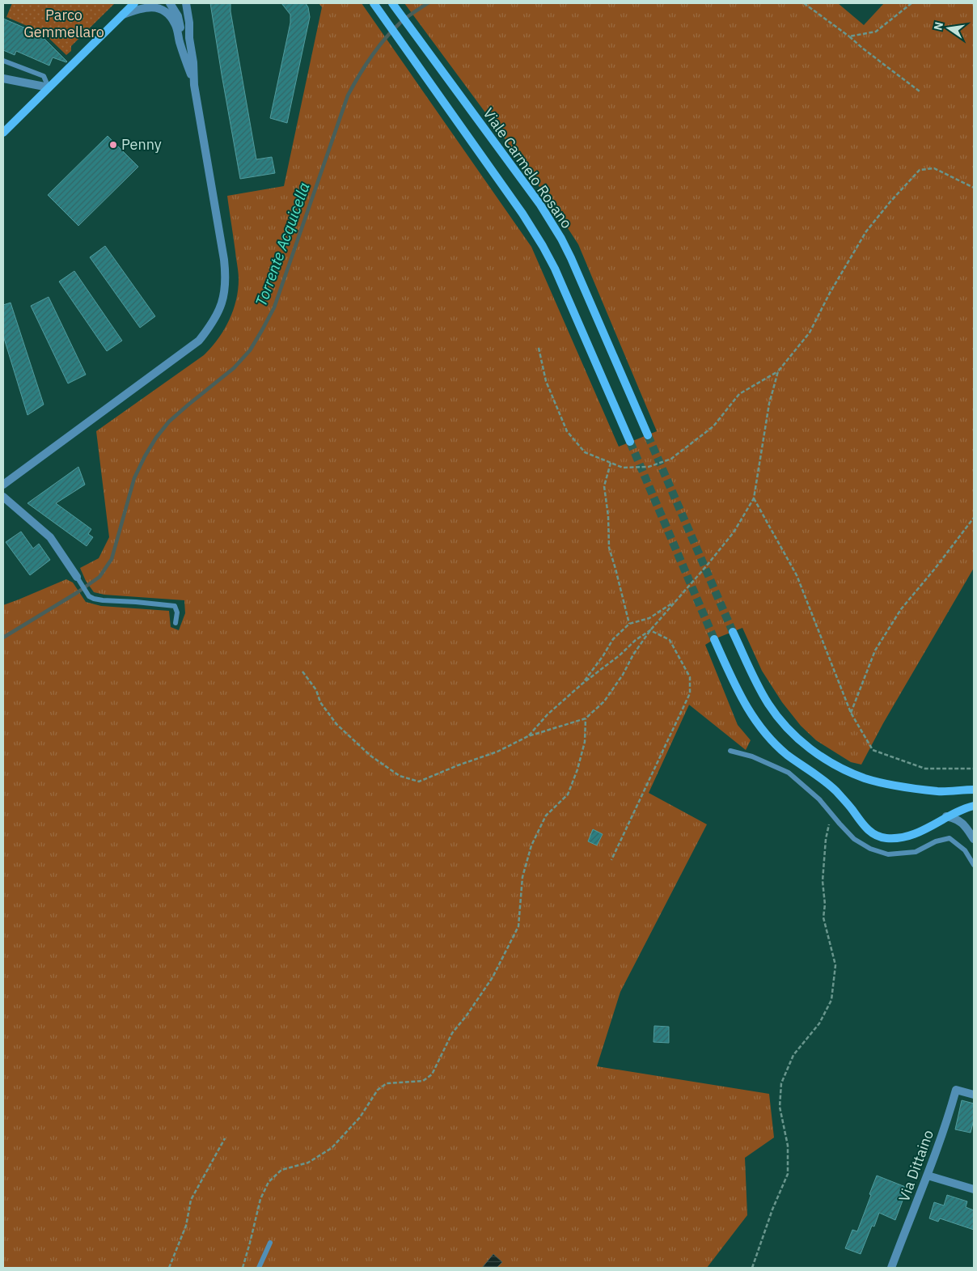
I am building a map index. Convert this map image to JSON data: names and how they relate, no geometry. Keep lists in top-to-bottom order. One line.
{"streets":{"main road":["Viale Carmelo Rosano"],"street":["Via Dittaino"]},"water":["Torrente Acquicella"],"parks":["Parco Gemmellaro"],"places":["Penny"],"north":"left"}
